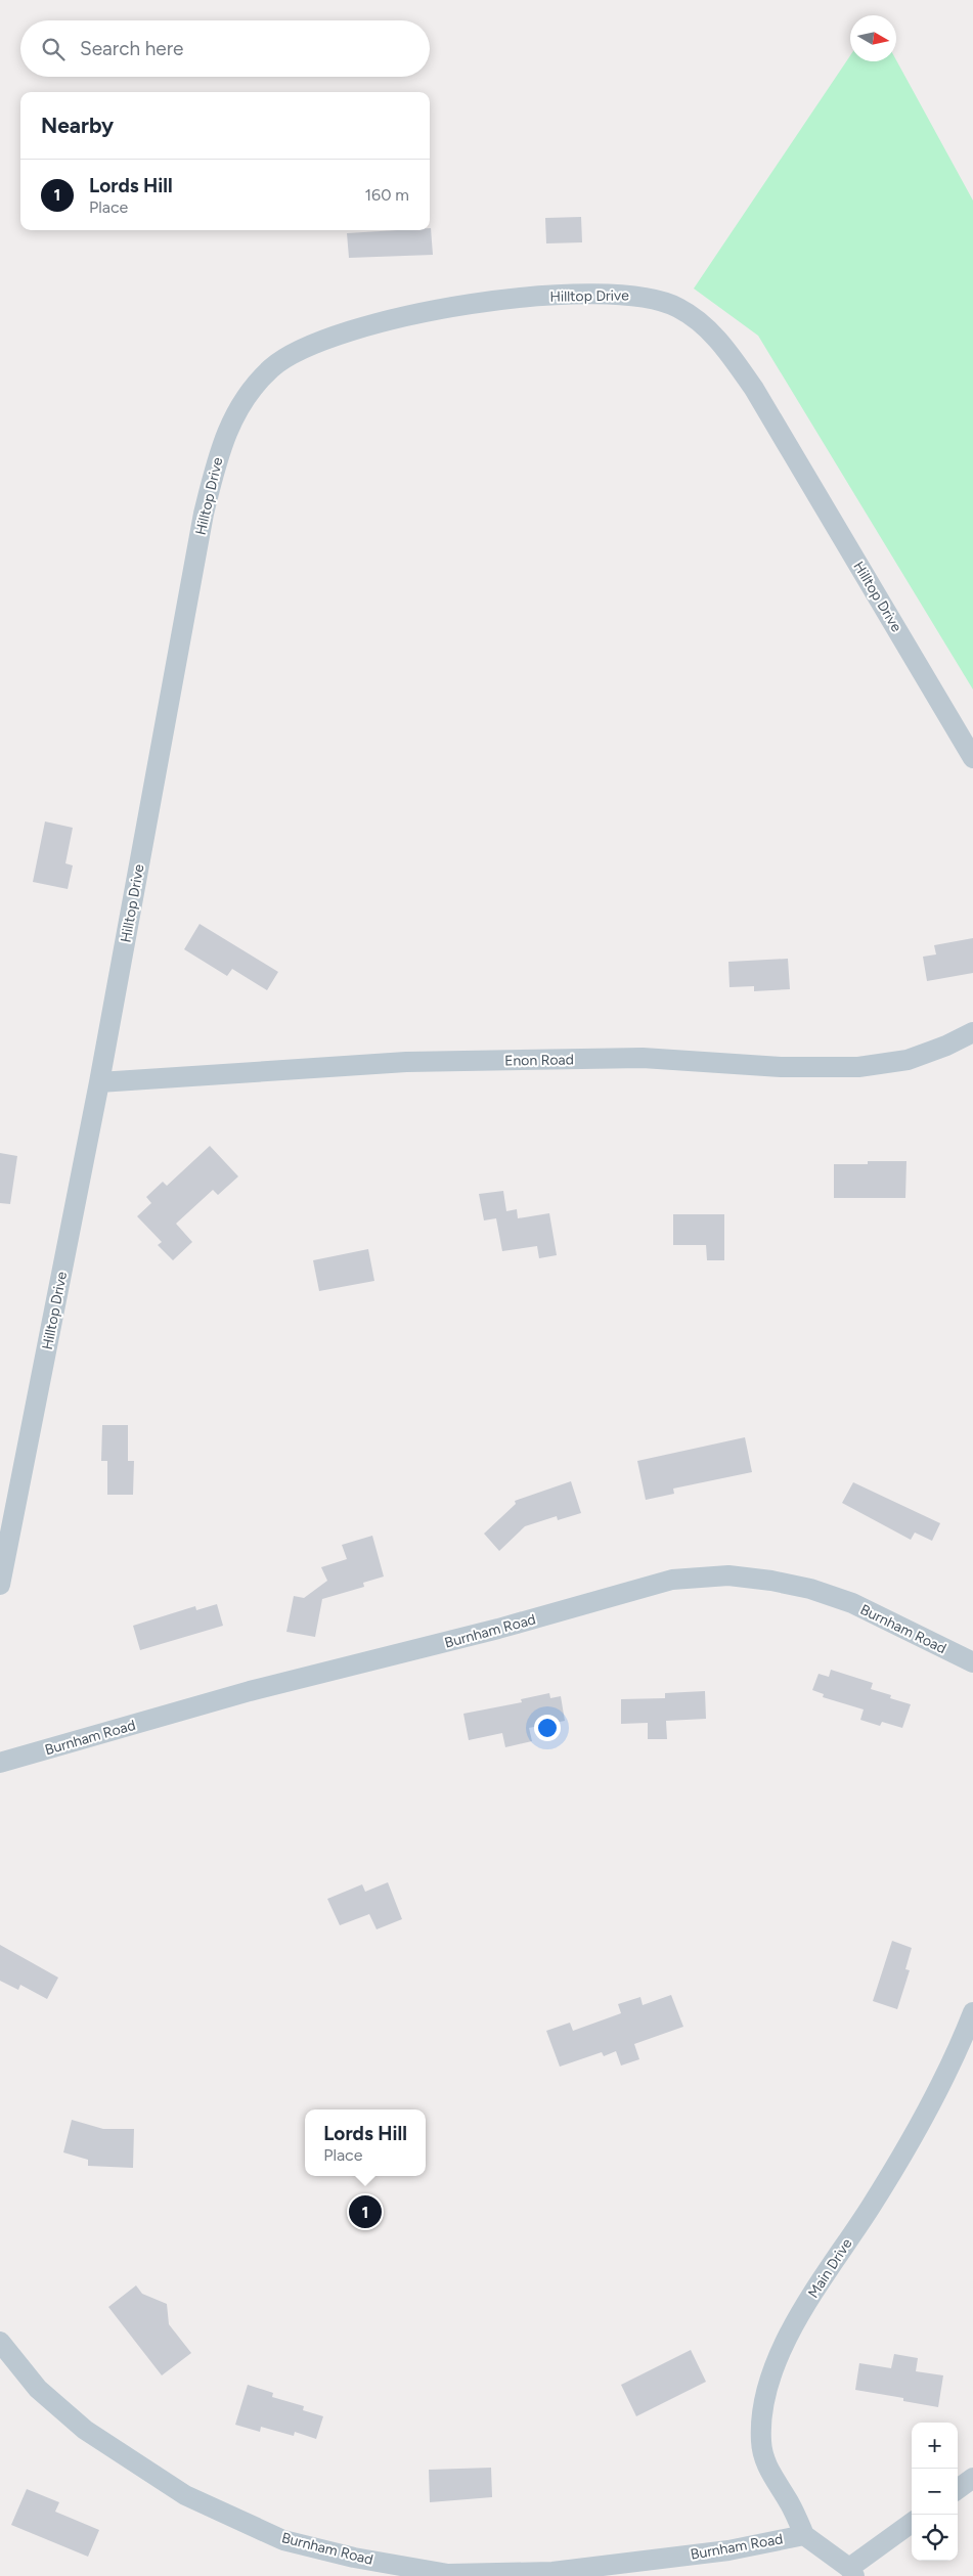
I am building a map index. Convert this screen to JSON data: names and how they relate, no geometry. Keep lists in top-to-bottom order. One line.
{"streets":{"street":["Hilltop Drive","Enon Road","Burnham Road","Main Drive"]},"crossings":[["Hilltop Drive","Enon Road"],["Burnham Road","Main Drive"]],"north":"right","page":{"search":"Search here","heading":"Nearby","list":[{"mark":"1","name":"Lords Hill","note":"Place","value":"160 m"}],"popup":["Lords Hill","Place"],"pins":"1","map_buttons":["+","−"]}}
